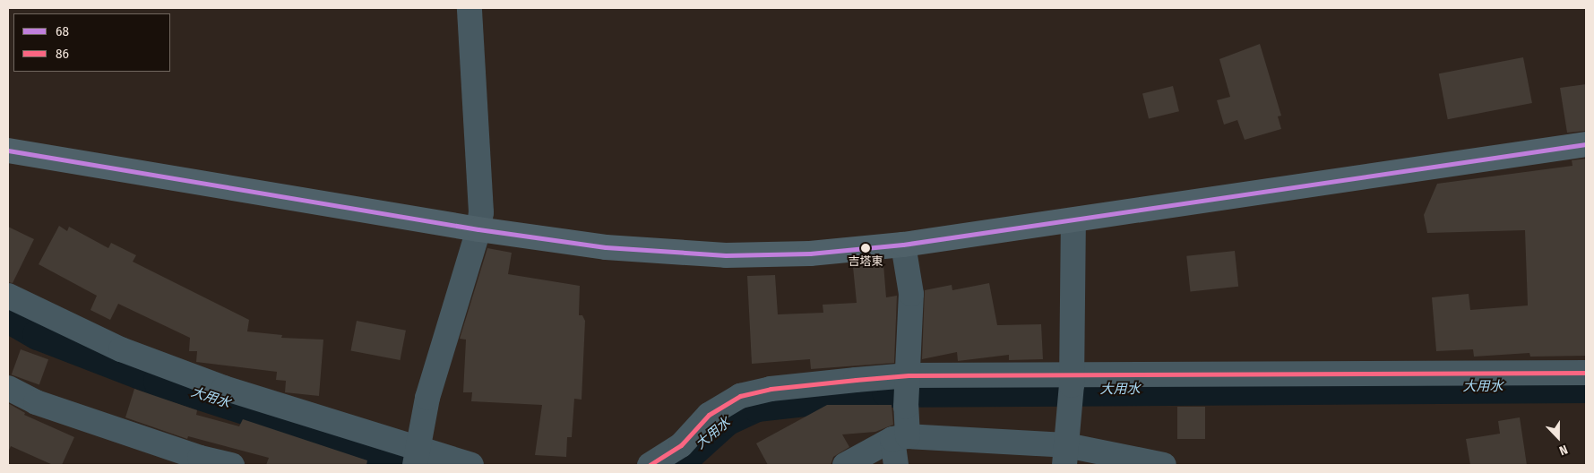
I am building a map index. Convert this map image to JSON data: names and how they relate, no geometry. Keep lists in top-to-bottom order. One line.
{"water":["大用水"],"places":["吉塔東"],"lines":["transit line 68","transit line 86"],"legend":["68","86"],"north":"bottom"}
